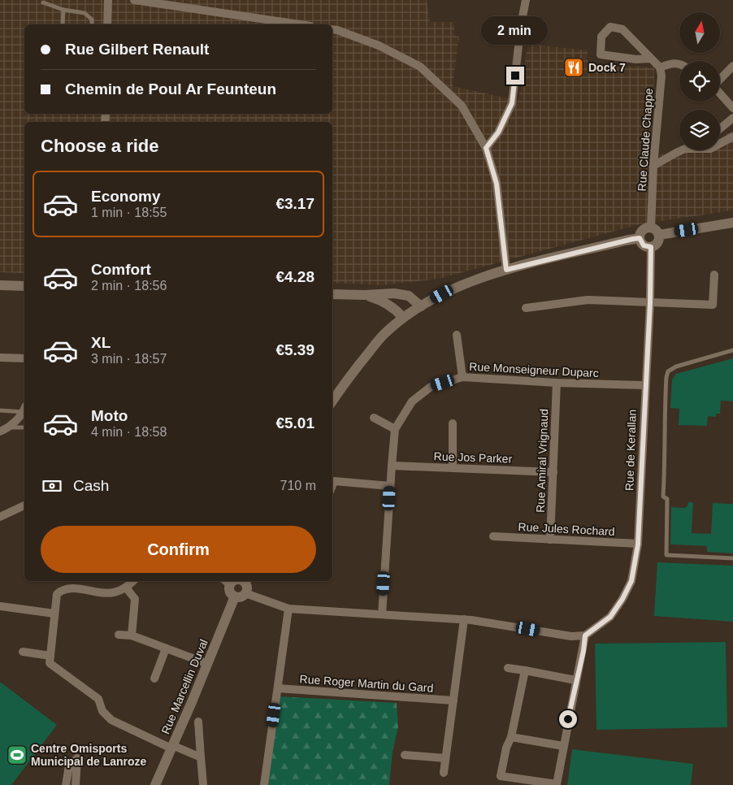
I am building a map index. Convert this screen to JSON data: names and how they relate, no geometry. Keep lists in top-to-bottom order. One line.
{"streets":{"main road":["Rue Marcellin Duval"],"street":["Rue Claude Chappe","Rue Monseigneur Duparc","Rue de Kerallan","Rue Jos Parker","Rue Amiral Vrignaud","Rue Jules Rochard","Rue Roger Martin du Gard"]},"crossings":[["Rue Claude Chappe","Rue de Kerallan"],["Rue Monseigneur Duparc","Rue de Kerallan"],["Rue Monseigneur Duparc","Rue Jos Parker"],["Rue Monseigneur Duparc","Rue Amiral Vrignaud"],["Rue de Kerallan","Rue Jules Rochard"],["Rue Jos Parker","Rue Amiral Vrignaud"],["Rue Amiral Vrignaud","Rue Jules Rochard"]],"places":{"restaurant":["Dock 7"],"sports":["Centre Omisports Municipal de Lanroze"]},"north":"top","page":{"bubble":"2 min","banner":["Rue Gilbert Renault","Chemin de Poul Ar Feunteun"],"heading":"Choose a ride","list":[{"name":"Economy","note":"1 min · 18:55","value":"€3.17"},{"name":"Comfort","note":"2 min · 18:56","value":"€4.28"},{"name":"XL","note":"3 min · 18:57","value":"€5.39"},{"name":"Moto","note":"4 min · 18:58","value":"€5.01"}],"pay":["Cash","710 m"],"buttons":"Confirm"}}
